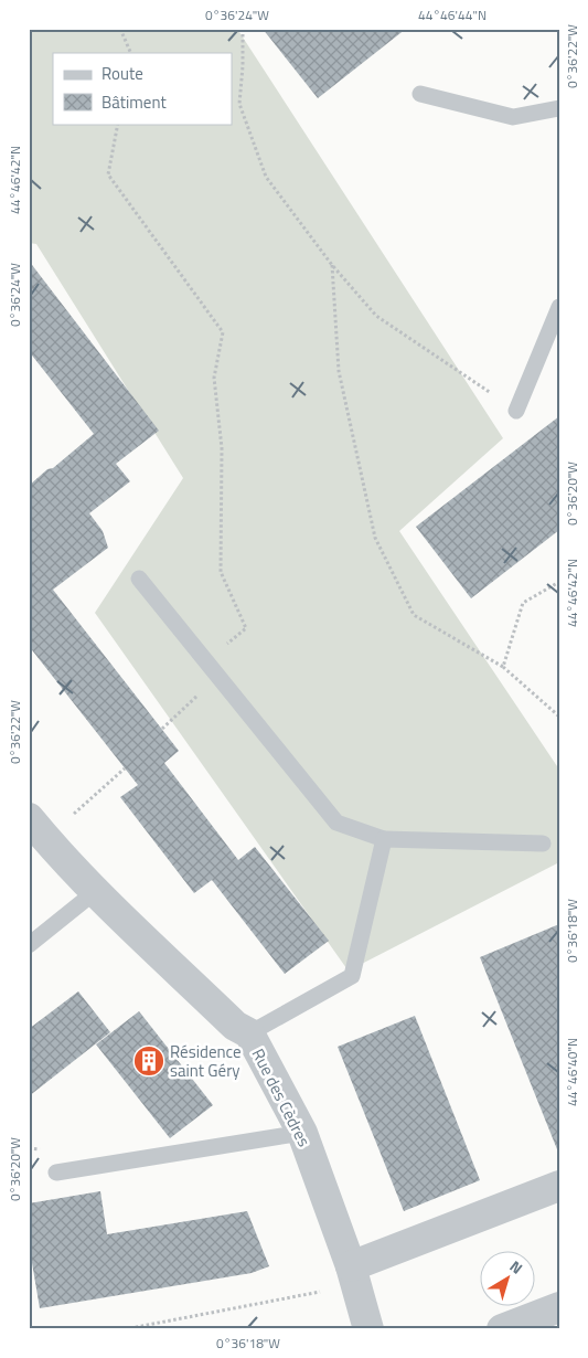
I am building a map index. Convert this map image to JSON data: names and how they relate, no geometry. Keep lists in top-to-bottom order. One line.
{"streets":{"street":["Rue des Cèdres"]},"places":{"building":["Résidence saint Géry"]},"legend":["Route","Bâtiment"],"north":"top right","coordinates":["0°36'24\"W","44°46'44\"N","0°36'22\"W","44°46'42\"N","0°36'20\"W","0°36'18\"W","44°46'40\"N"]}
